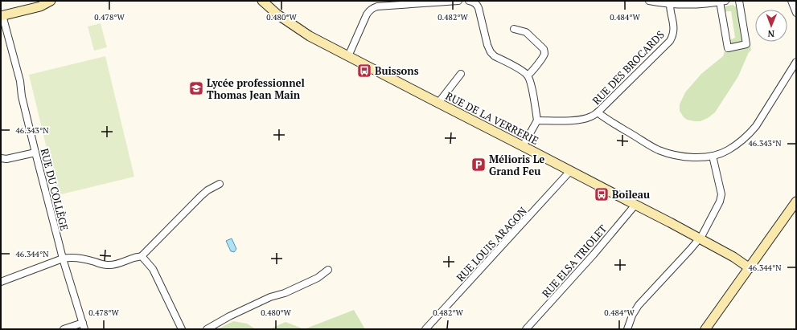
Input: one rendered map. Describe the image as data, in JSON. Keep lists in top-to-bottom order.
{
  "streets": {
    "street": [
      "RUE DES BROCARDS",
      "RUE DE LA VERRERIE",
      "RUE DU COLLÈGE",
      "RUE LOUIS ARAGON",
      "RUE ELSA TRIOLET"
    ]
  },
  "crossings": [
    ["RUE DE LA VERRERIE", "RUE LOUIS ARAGON"],
    ["RUE DE LA VERRERIE", "RUE ELSA TRIOLET"]
  ],
  "places": {
    "bus stop": ["Buissons", "Boileau"],
    "school or university": ["Lycée professionnel Thomas Jean Main"],
    "parking": ["Mélioris Le Grand Feu"]
  },
  "north": "bottom",
  "coordinates": [
    "0.478°W",
    "0.480°W",
    "0.482°W",
    "0.484°W",
    "46.343°N",
    "46.344°N"
  ]
}
